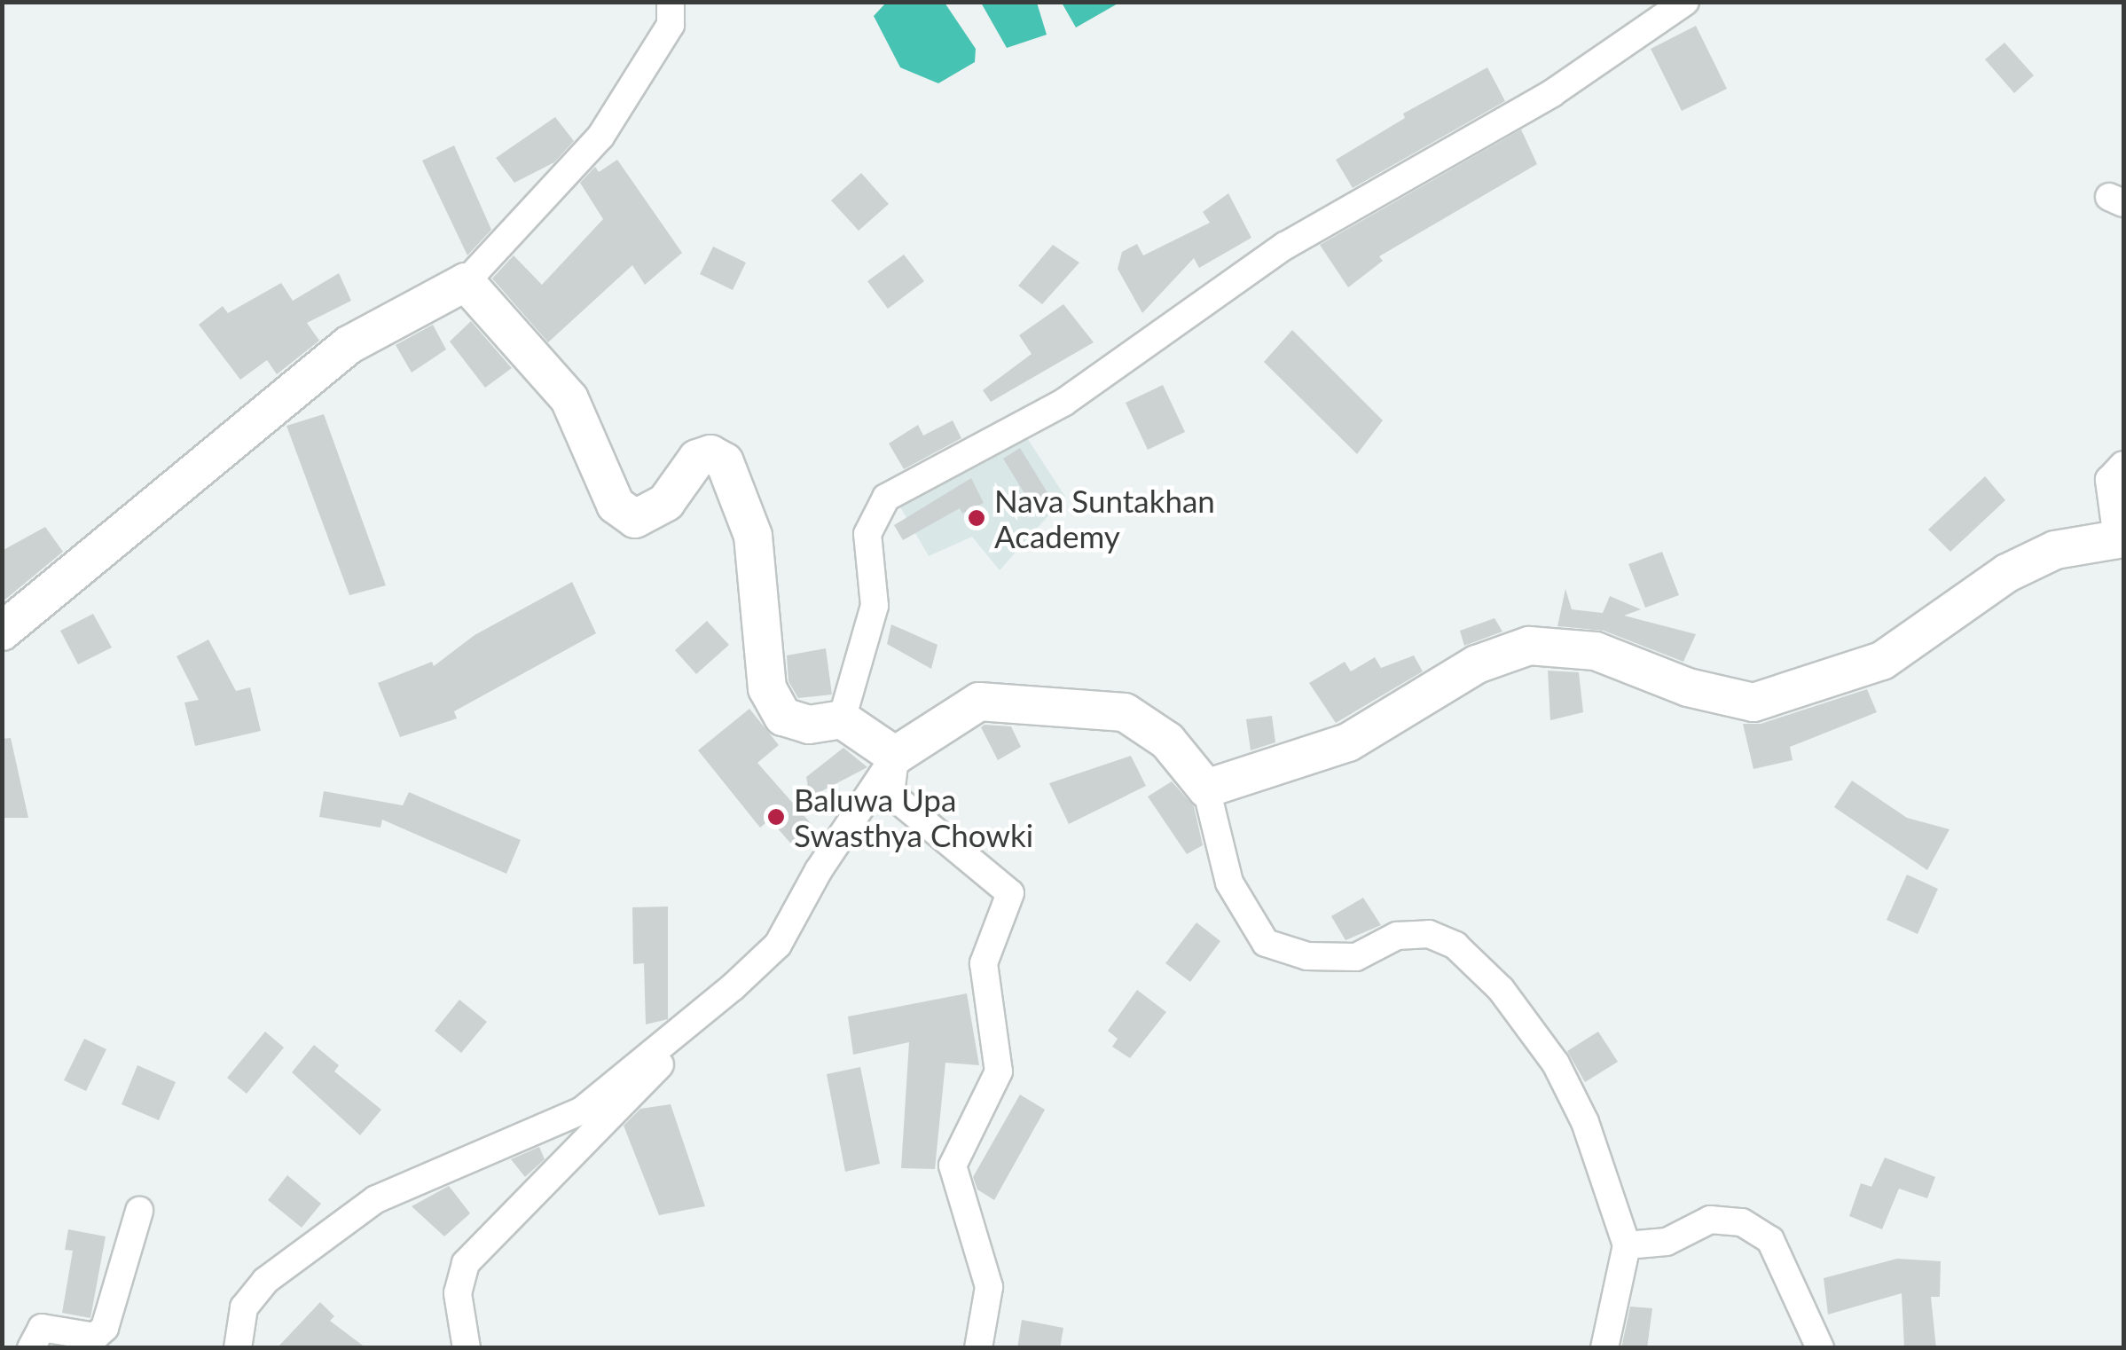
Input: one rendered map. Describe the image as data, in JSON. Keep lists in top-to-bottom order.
{
  "places": ["Nava Suntakhan Academy", "Baluwa Upa Swasthya Chowki"]
}
